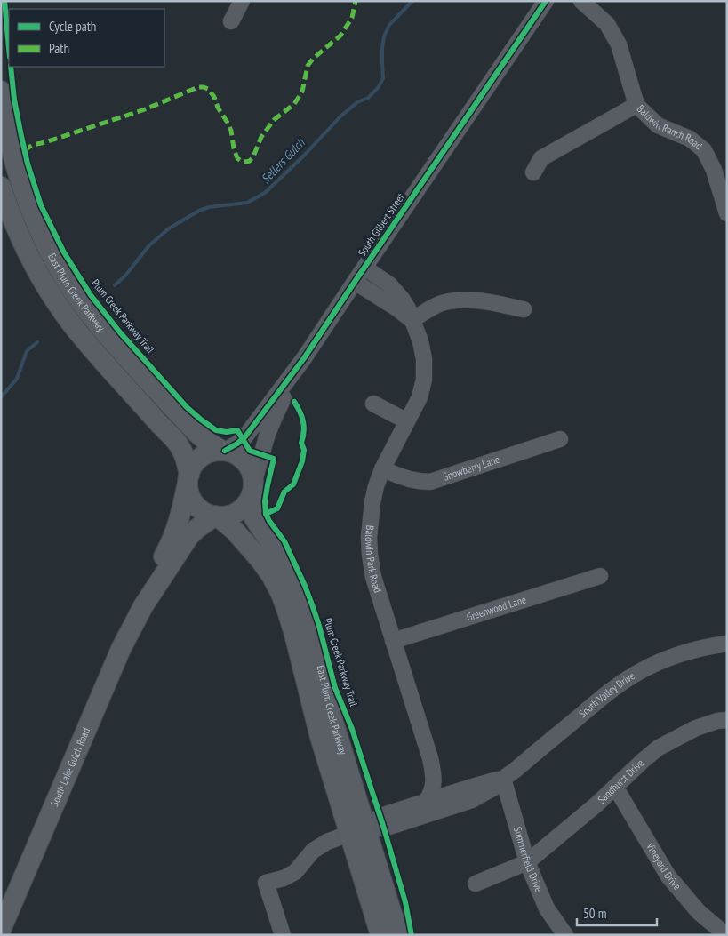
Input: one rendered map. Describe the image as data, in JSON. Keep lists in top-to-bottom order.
{
  "streets": {
    "main road": ["East Plum Creek Parkway", "South Lake Gulch Road"],
    "street": [
      "Baldwin Ranch Road",
      "South Gilbert Street",
      "Snowberry Lane",
      "Baldwin Park Road",
      "Greenwood Lane",
      "South Valley Drive",
      "Sandhurst Drive",
      "Summerfield Drive",
      "Vineyard Drive"
    ],
    "cycle path": ["Plum Creek Parkway Trail"]
  },
  "crossings": [
    ["South Gilbert Street", "East Plum Creek Parkway"],
    ["South Gilbert Street", "Baldwin Park Road"],
    ["South Gilbert Street", "South Lake Gulch Road"],
    ["East Plum Creek Parkway", "South Valley Drive"],
    ["East Plum Creek Parkway", "South Lake Gulch Road"],
    ["Snowberry Lane", "Baldwin Park Road"],
    ["Baldwin Park Road", "Greenwood Lane"],
    ["Baldwin Park Road", "South Valley Drive"],
    ["South Valley Drive", "Summerfield Drive"],
    ["Sandhurst Drive", "Summerfield Drive"],
    ["Sandhurst Drive", "Vineyard Drive"]
  ],
  "water": ["Sellers Gulch"],
  "legend": ["Cycle path", "Path"],
  "scale_bar": "50 m"
}
